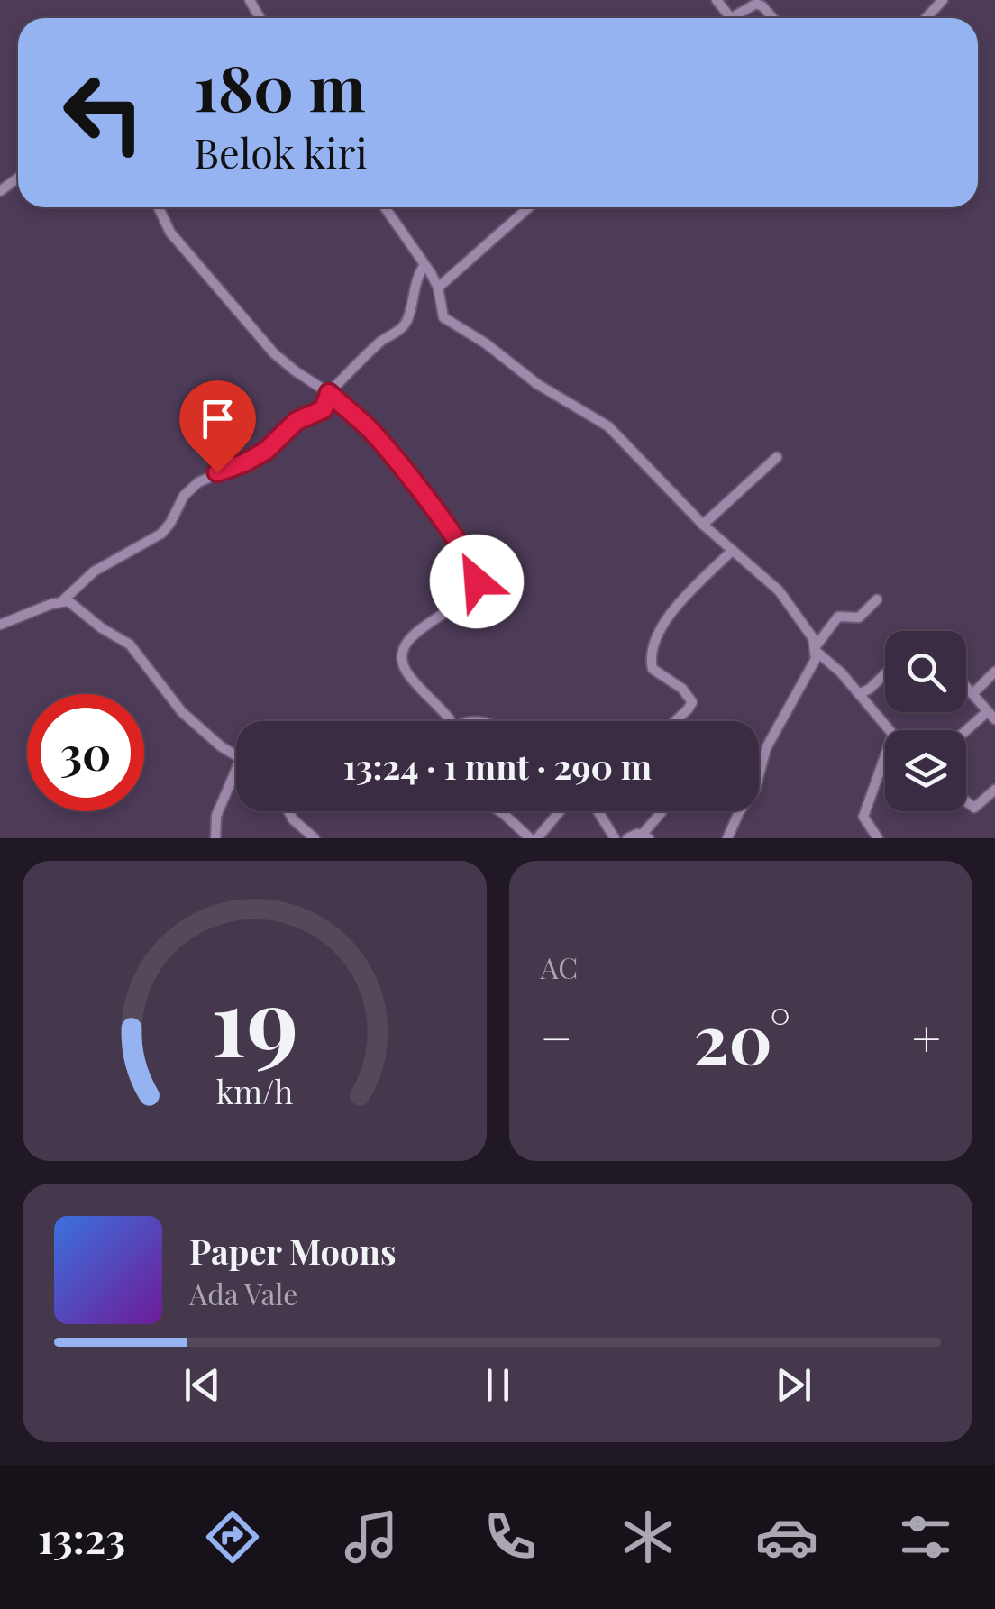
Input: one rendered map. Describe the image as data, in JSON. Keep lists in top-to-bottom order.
{
  "page": {
    "turn": ["180 m", "Belok kiri"],
    "limit": "30",
    "trip": "13:24 · 1 mnt · 290 m",
    "tile": "AC",
    "heat": ["−", "20°", "+"],
    "song": ["Paper Moons", "Ada Vale"],
    "tabs": "13:23",
    "gauge": ["19", "km/h"]
  }
}
